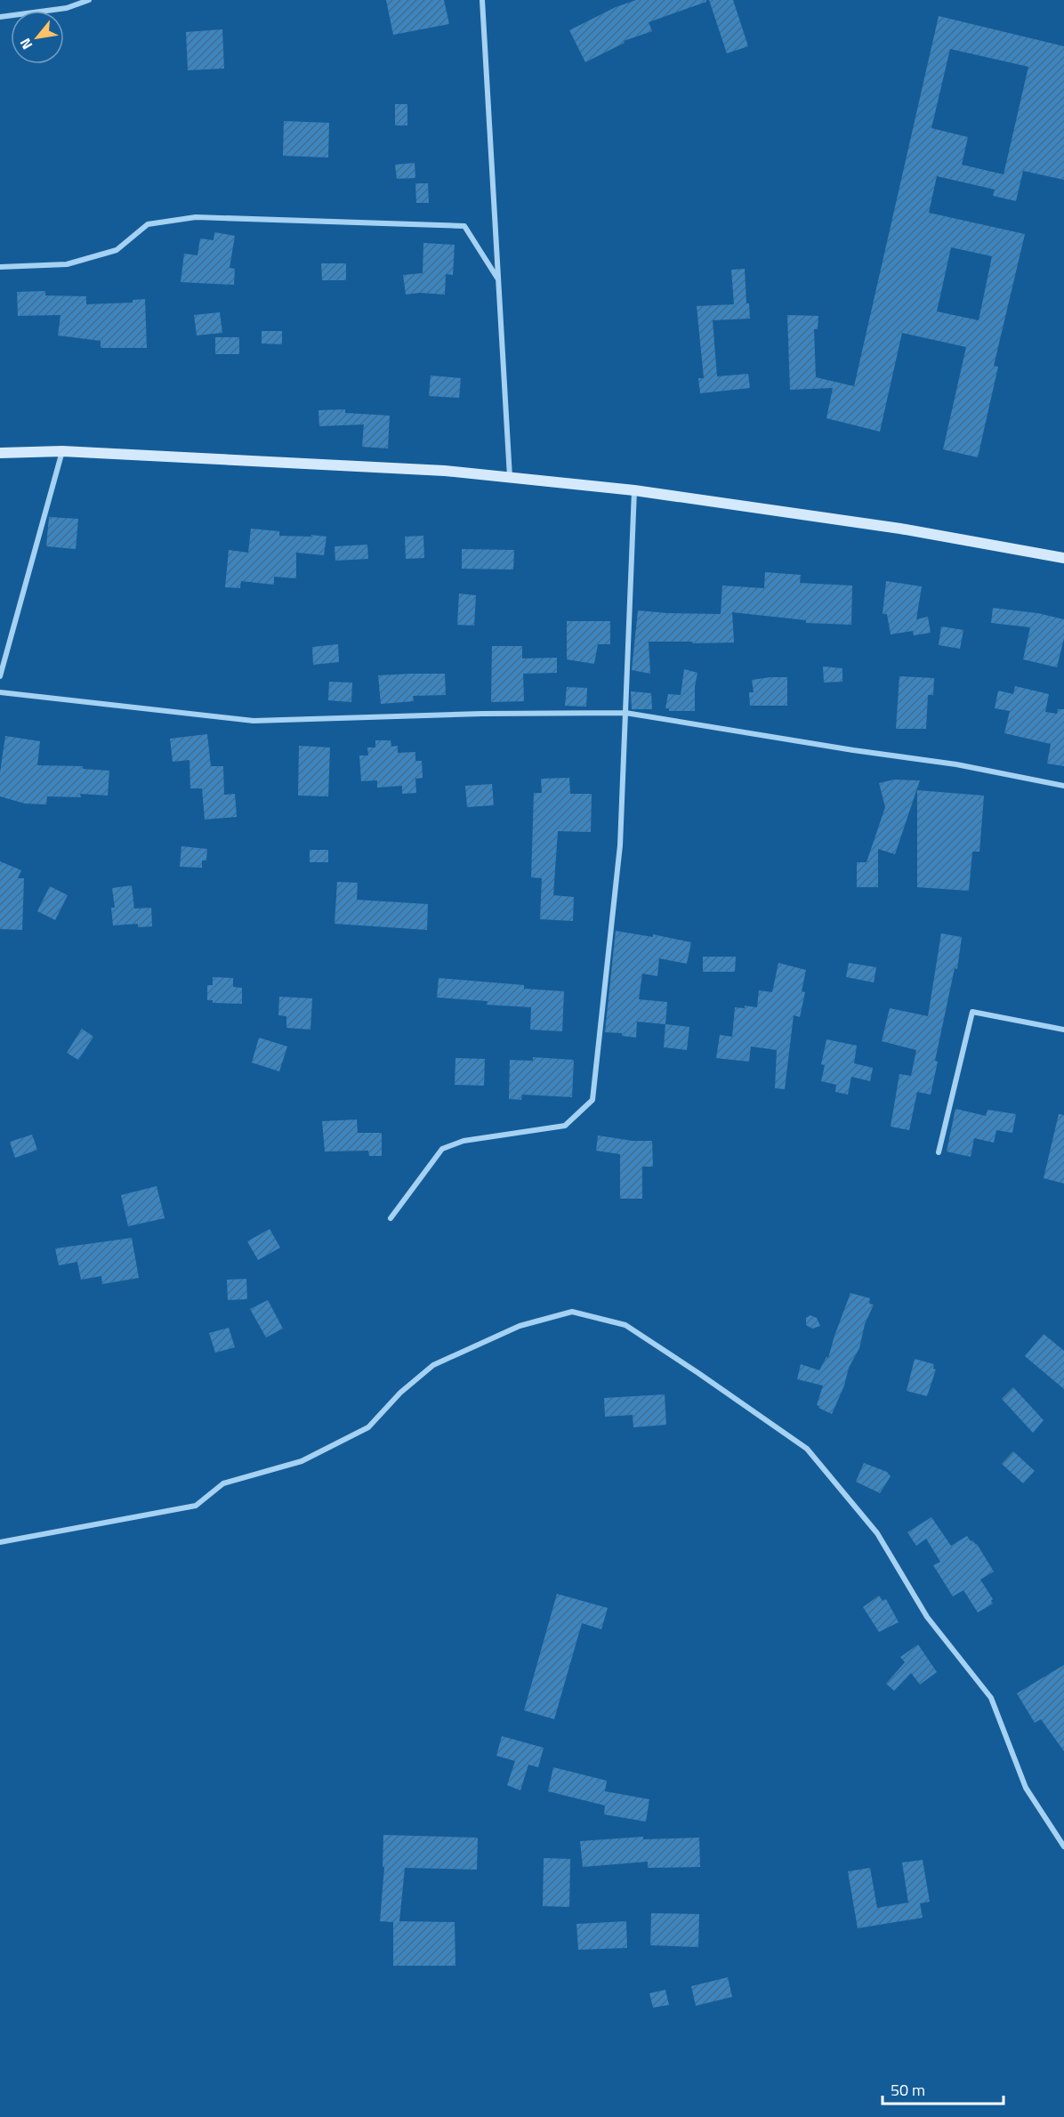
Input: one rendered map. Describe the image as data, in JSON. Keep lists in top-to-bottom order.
{
  "scale_bar": "50 m",
  "north": "bottom left"
}
